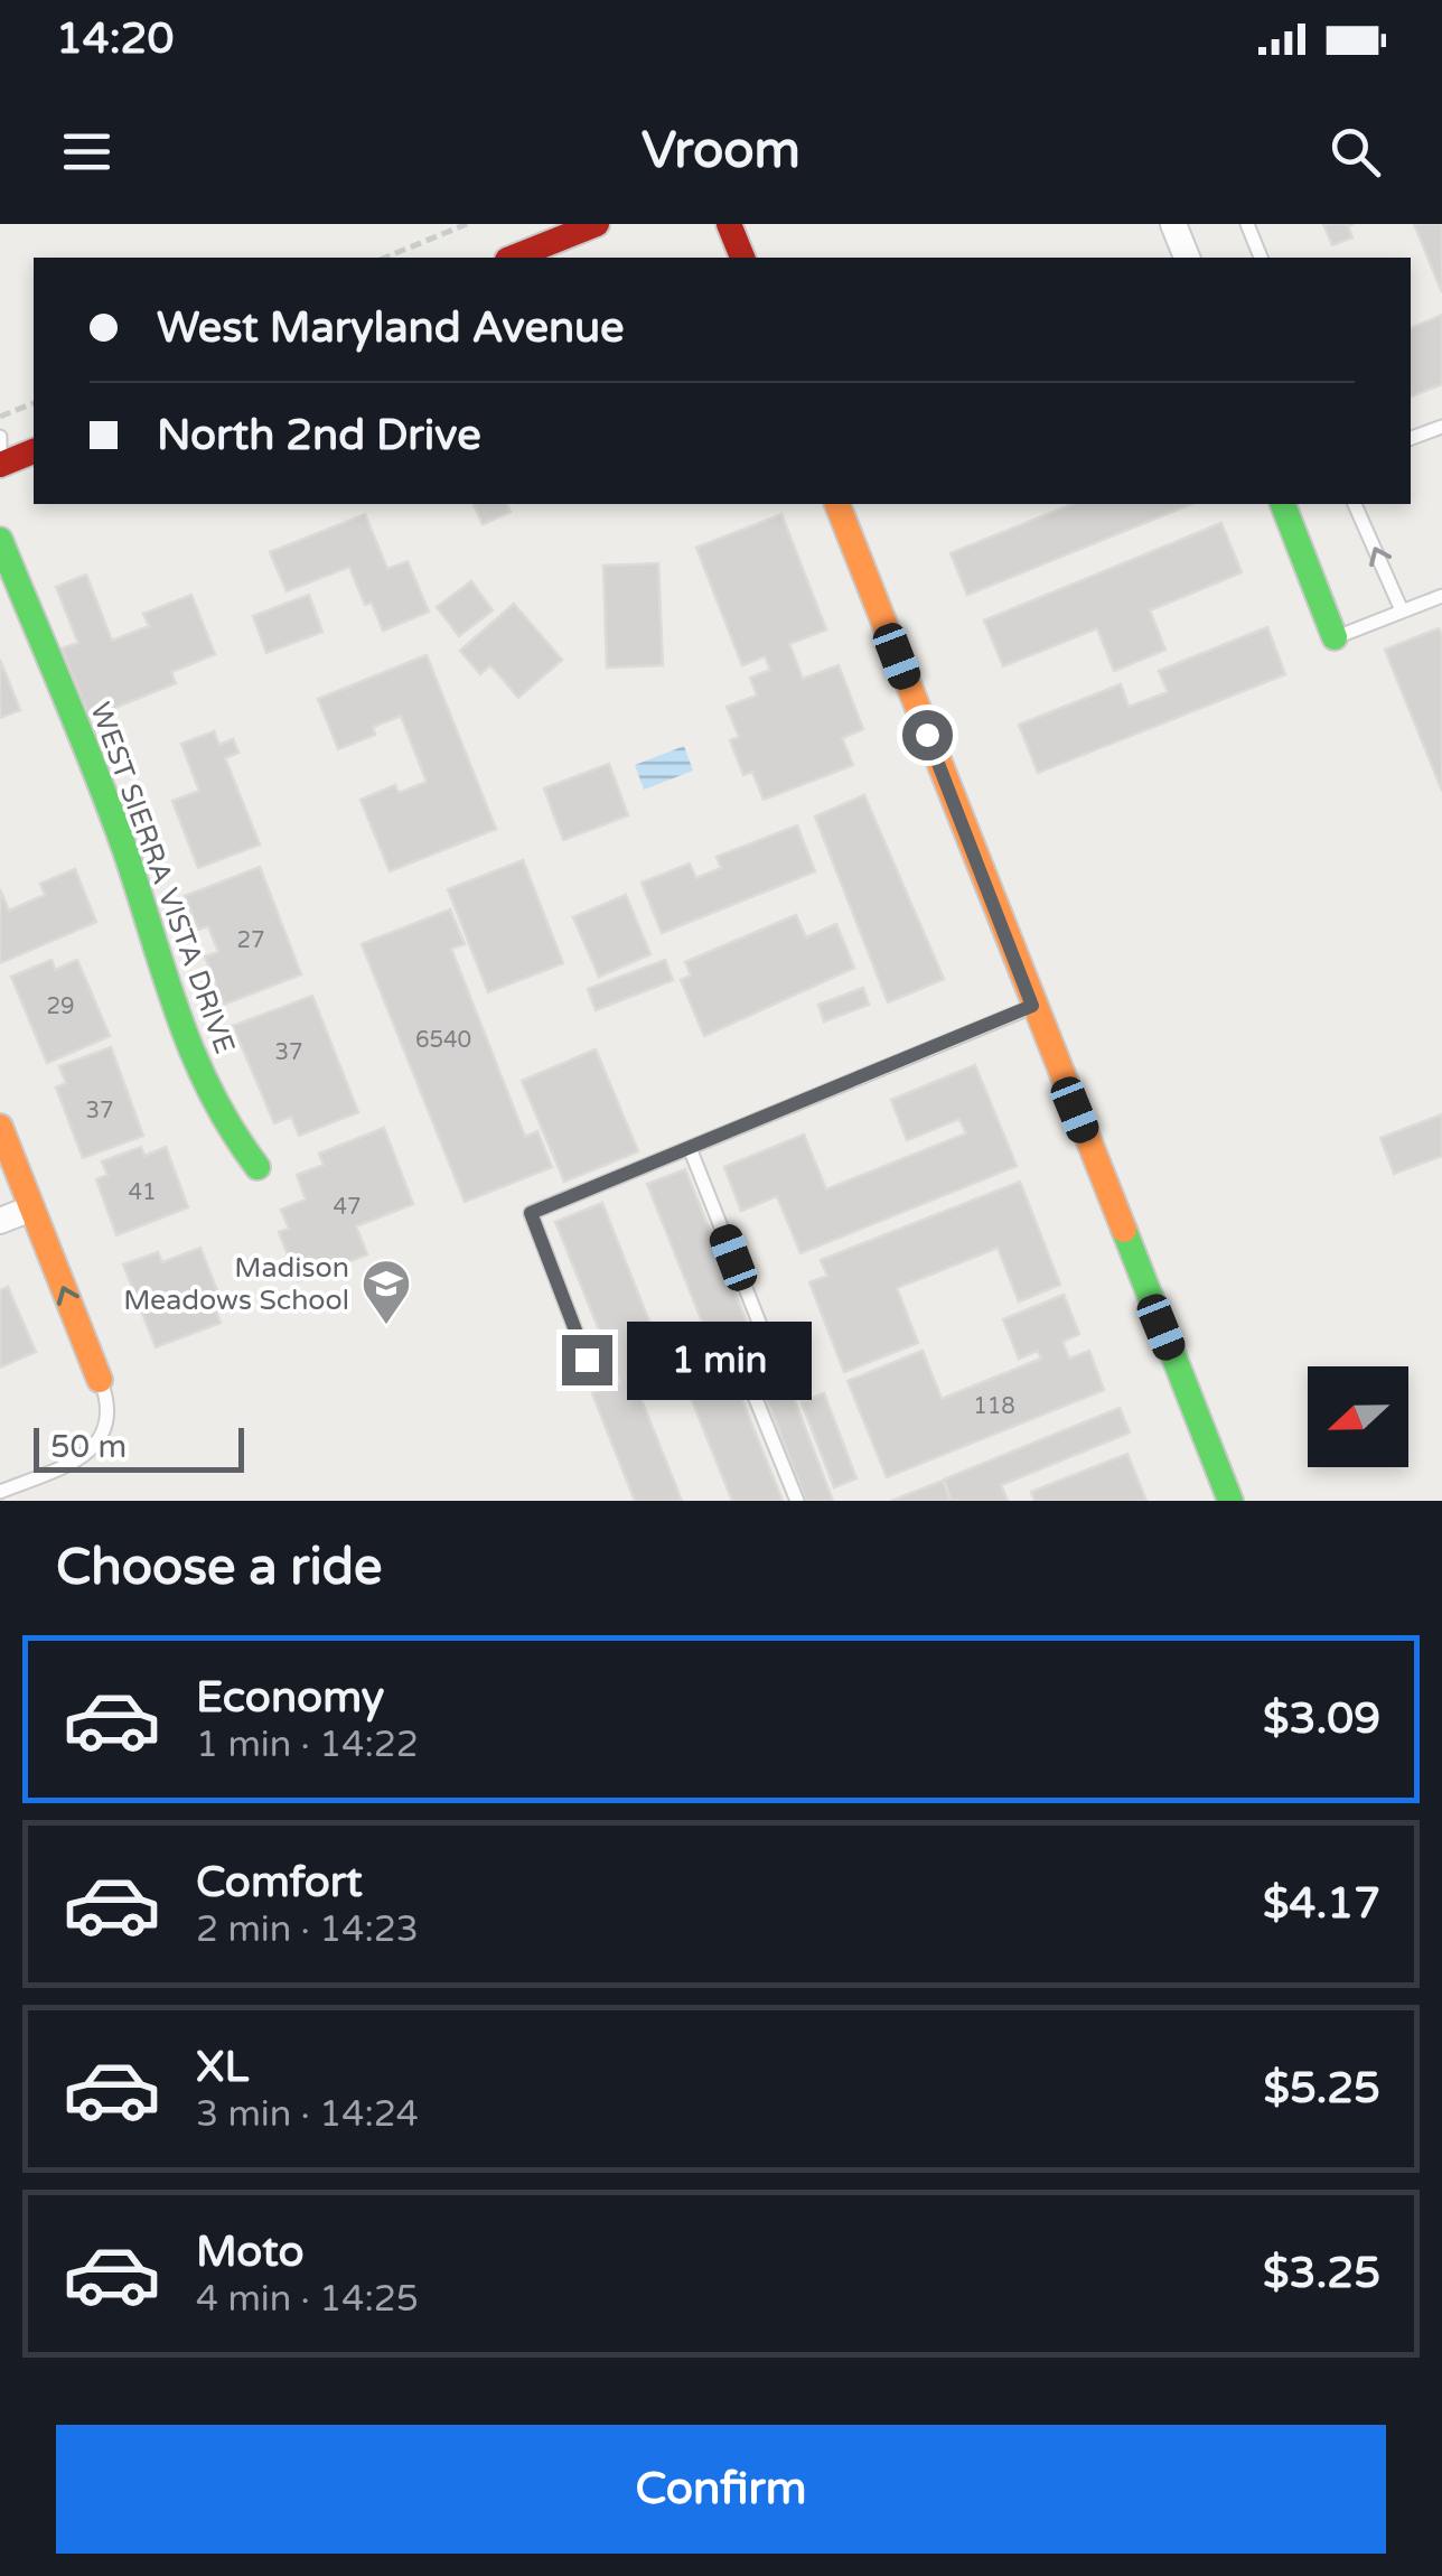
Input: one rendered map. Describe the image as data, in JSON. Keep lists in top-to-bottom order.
{
  "streets": {
    "street": ["WEST SIERRA VISTA DRIVE"]
  },
  "places": {
    "school or university": ["Madison Meadows School"]
  },
  "house_numbers": [
    "27",
    "29",
    "6540",
    "37",
    "37",
    "41",
    "47",
    "118"
  ],
  "scale_bar": "50 m",
  "north": "left",
  "page": {
    "status": "14:20",
    "header": "Vroom",
    "banner": ["West Maryland Avenue", "North 2nd Drive"],
    "bubble": "1 min",
    "scale": "50 m",
    "heading": "Choose a ride",
    "list": [
      {
        "name": "Economy",
        "note": "1 min · 14:22",
        "value": "$3.09"
      },
      {
        "name": "Comfort",
        "note": "2 min · 14:23",
        "value": "$4.17"
      },
      {
        "name": "XL",
        "note": "3 min · 14:24",
        "value": "$5.25"
      },
      {
        "name": "Moto",
        "note": "4 min · 14:25",
        "value": "$3.25"
      }
    ],
    "buttons": "Confirm"
  }
}
